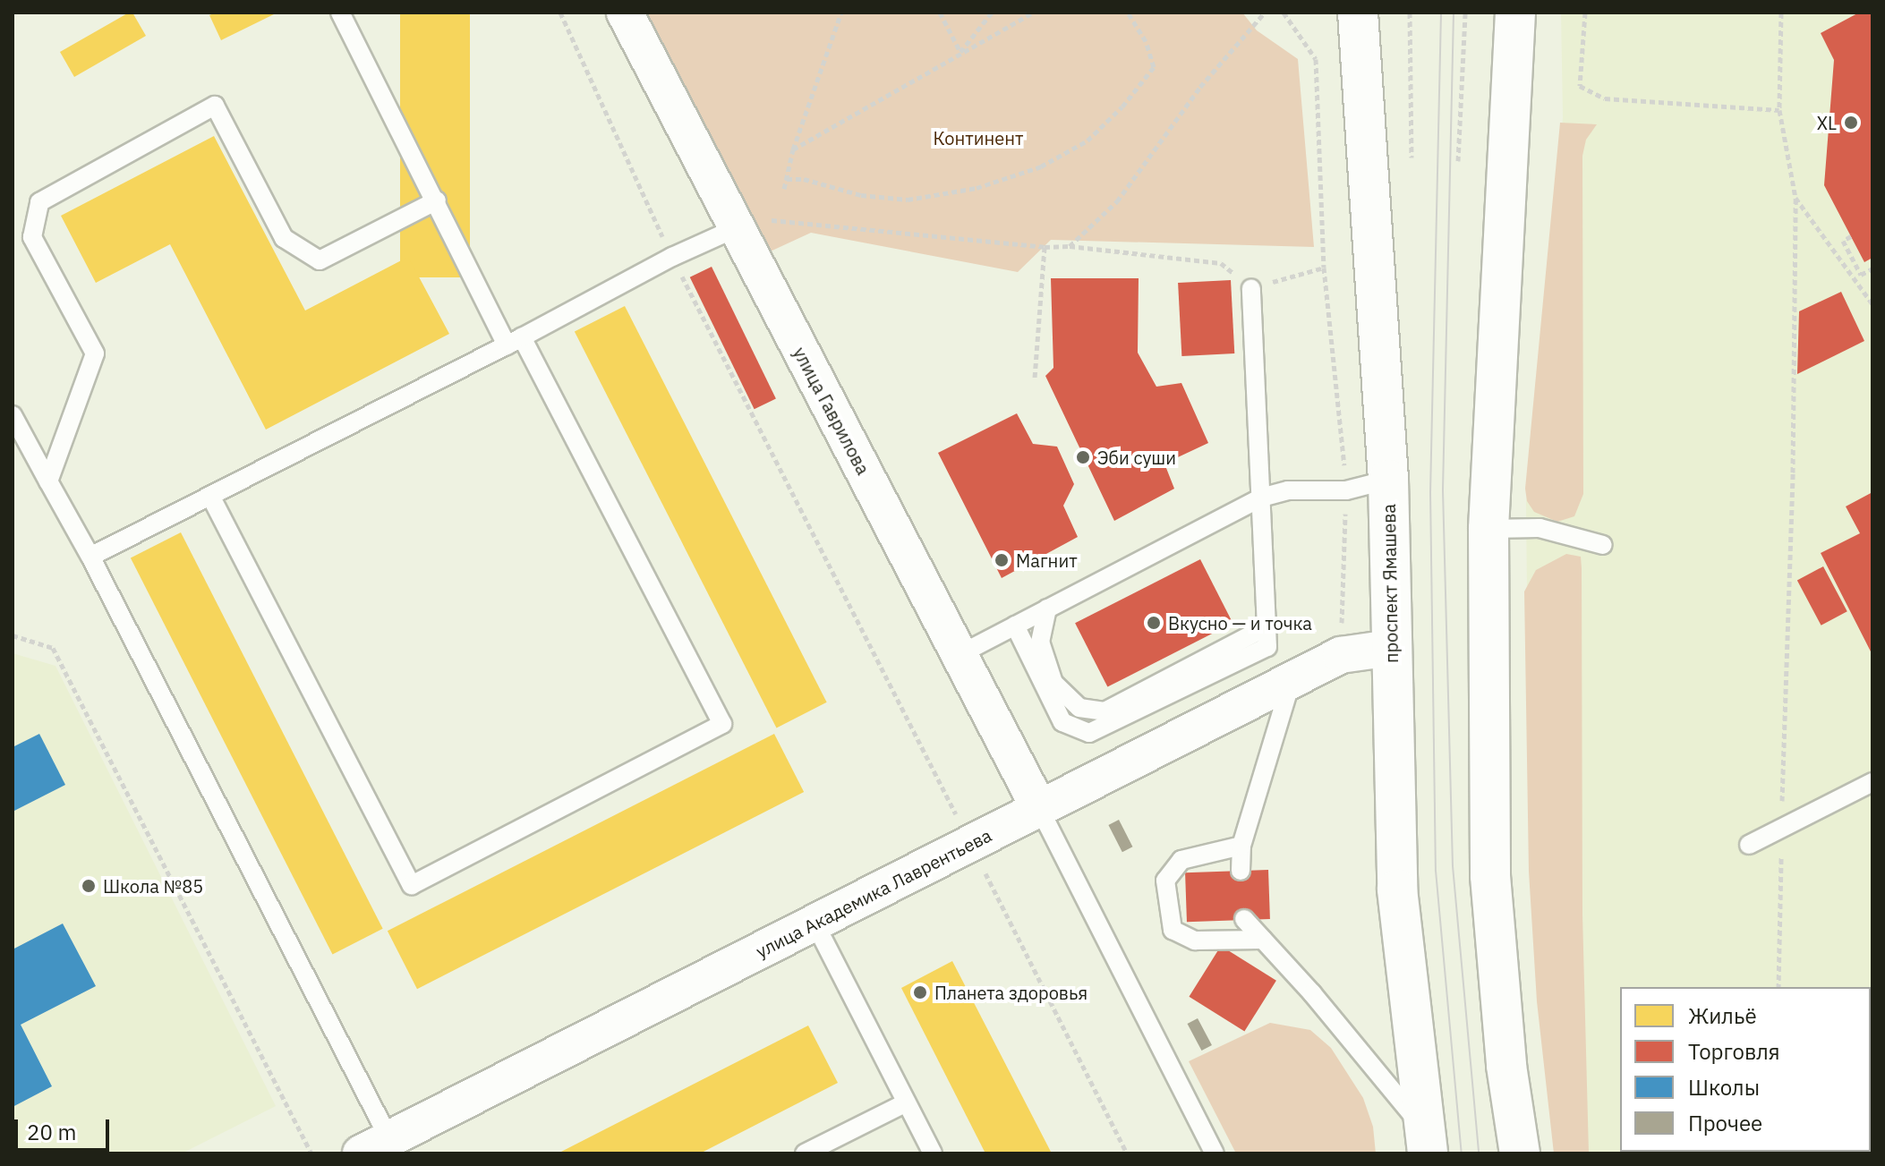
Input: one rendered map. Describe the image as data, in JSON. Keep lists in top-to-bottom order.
{
  "streets": {
    "main road": ["проспект Ямашева"],
    "street": ["улица Гаврилова", "улица Академика Лаврентьева"]
  },
  "crossings": [
    ["улица Гаврилова", "улица Академика Лаврентьева"],
    ["проспект Ямашева", "улица Академика Лаврентьева"]
  ],
  "parks": ["Континент"],
  "places": [
    "XL",
    "Эби суши",
    "Магнит",
    "Вкусно — и точка",
    "Школа №85",
    "Планета здоровья"
  ],
  "legend": [
    "Жильё",
    "Торговля",
    "Школы",
    "Прочее"
  ],
  "scale_bar": "20 m"
}
